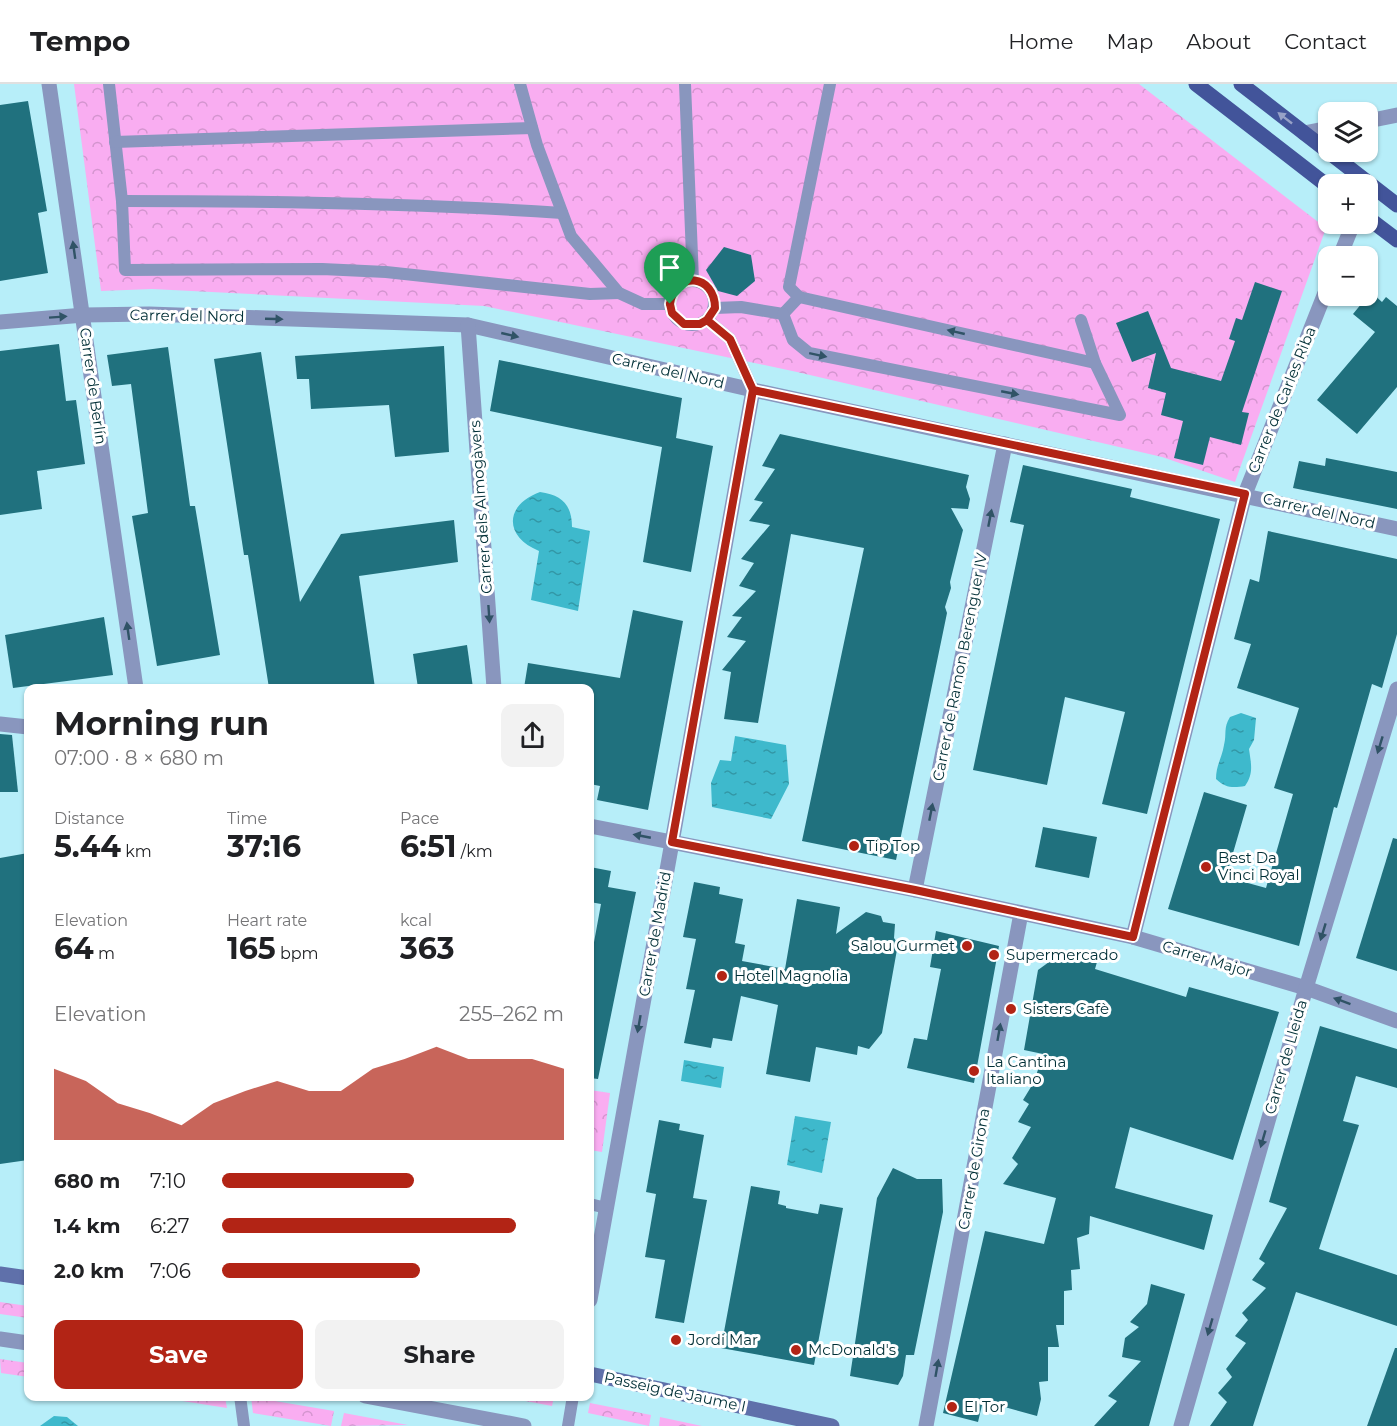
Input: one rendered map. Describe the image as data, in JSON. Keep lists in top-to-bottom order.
{
  "streets": {
    "street": [
      "Carrer del Nord",
      "Carrer de Berlín",
      "Carrer de Carles Riba",
      "Carrer dels Almogàvers",
      "Carrer de Ramon Berenguer IV",
      "Carrer de Madrid",
      "Carrer Major",
      "Carrer de Lleida",
      "Carrer de Girona",
      "Passeig de Jaume I"
    ]
  },
  "crossings": [
    ["Carrer del Nord", "Carrer de Berlín"],
    ["Carrer del Nord", "Carrer de Carles Riba"],
    ["Carrer del Nord", "Carrer dels Almogàvers"],
    ["Carrer del Nord", "Carrer de Ramon Berenguer IV"],
    ["Carrer del Nord", "Carrer de Madrid"],
    ["Carrer de Carles Riba", "Carrer Major"],
    ["Carrer de Ramon Berenguer IV", "Carrer Major"],
    ["Carrer de Madrid", "Carrer Major"],
    ["Carrer Major", "Carrer de Lleida"],
    ["Carrer Major", "Carrer de Girona"]
  ],
  "one_way": [
    "Carrer del Nord",
    "Carrer de Berlín",
    "Carrer dels Almogàvers",
    "Carrer de Ramon Berenguer IV",
    "Carrer de Madrid",
    "Carrer de Lleida",
    "Carrer de Girona"
  ],
  "places": [
    "Tip Top",
    "Best Da Vinci Royal",
    "Salou Gurmet",
    "Supermercado",
    "Hotel Magnolia",
    "Sisters Cafè",
    "La Cantina Italiano",
    "Jordi Mar",
    "McDonald's",
    "El Tor"
  ],
  "page": {
    "header": "Tempo",
    "nav": [
      "Home",
      "Map",
      "About",
      "Contact"
    ],
    "map_buttons": ["+", "−"],
    "heading": ["Morning run", "07:00 · 8 × 680 m"],
    "stats": [
      ["Distance", "5.44 km"],
      ["Time", "37:16"],
      ["Pace", "6:51 /km"],
      ["Elevation", "64 m"],
      ["Heart rate", "165 bpm"],
      ["kcal", "363"]
    ],
    "chart": ["Elevation", "255–262 m"],
    "list": [
      {
        "name": "680 m",
        "note": "7:10"
      },
      {
        "name": "1.4 km",
        "note": "6:27"
      },
      {
        "name": "2.0 km",
        "note": "7:06"
      }
    ],
    "buttons": ["Save", "Share"]
  }
}
